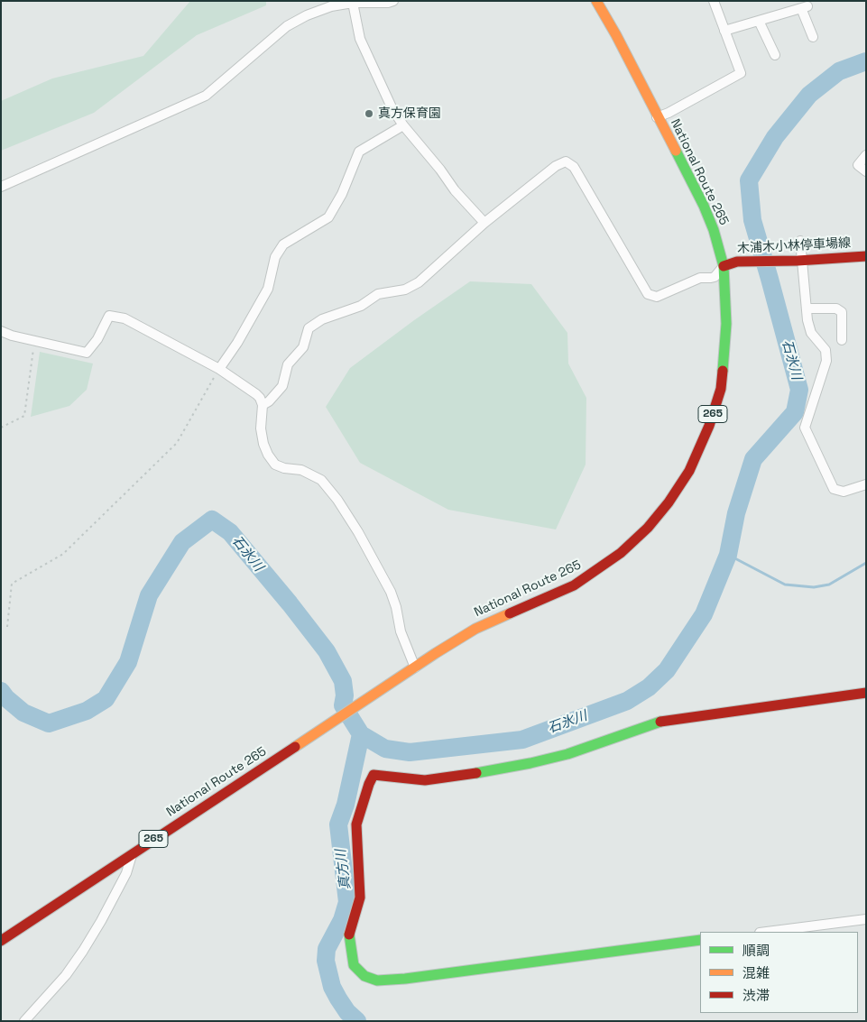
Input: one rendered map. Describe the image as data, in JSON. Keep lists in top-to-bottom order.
{
  "streets": {
    "main road": ["National Route 265", "木浦木小林停車場線", "265"]
  },
  "crossings": [
    ["National Route 265", "木浦木小林停車場線"]
  ],
  "water": ["石氷川", "真方川"],
  "places": ["真方保育園"],
  "legend": ["順調", "混雑", "渋滞"]
}
